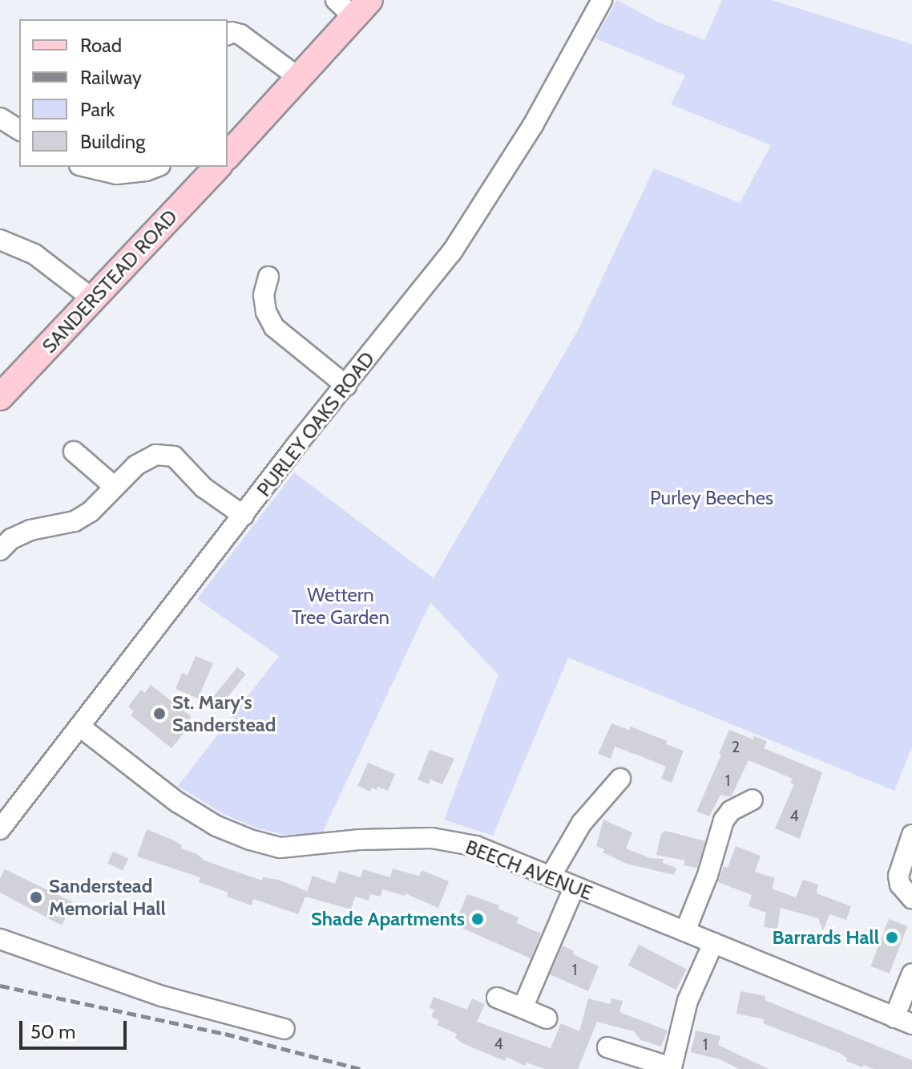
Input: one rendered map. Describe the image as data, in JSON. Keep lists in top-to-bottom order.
{
  "streets": {
    "main road": ["SANDERSTEAD ROAD"],
    "street": ["PURLEY OAKS ROAD", "BEECH AVENUE"]
  },
  "crossings": [
    ["PURLEY OAKS ROAD", "BEECH AVENUE"]
  ],
  "parks": ["Purley Beeches", "Wettern Tree Garden"],
  "places": [
    "St. Mary's Sanderstead",
    "Sanderstead Memorial Hall",
    "Shade Apartments",
    "Barrards Hall"
  ],
  "house_numbers": [
    "2",
    "1",
    "4",
    "1",
    "4",
    "1"
  ],
  "legend": [
    "Road",
    "Railway",
    "Park",
    "Building"
  ],
  "scale_bar": "50 m"
}
